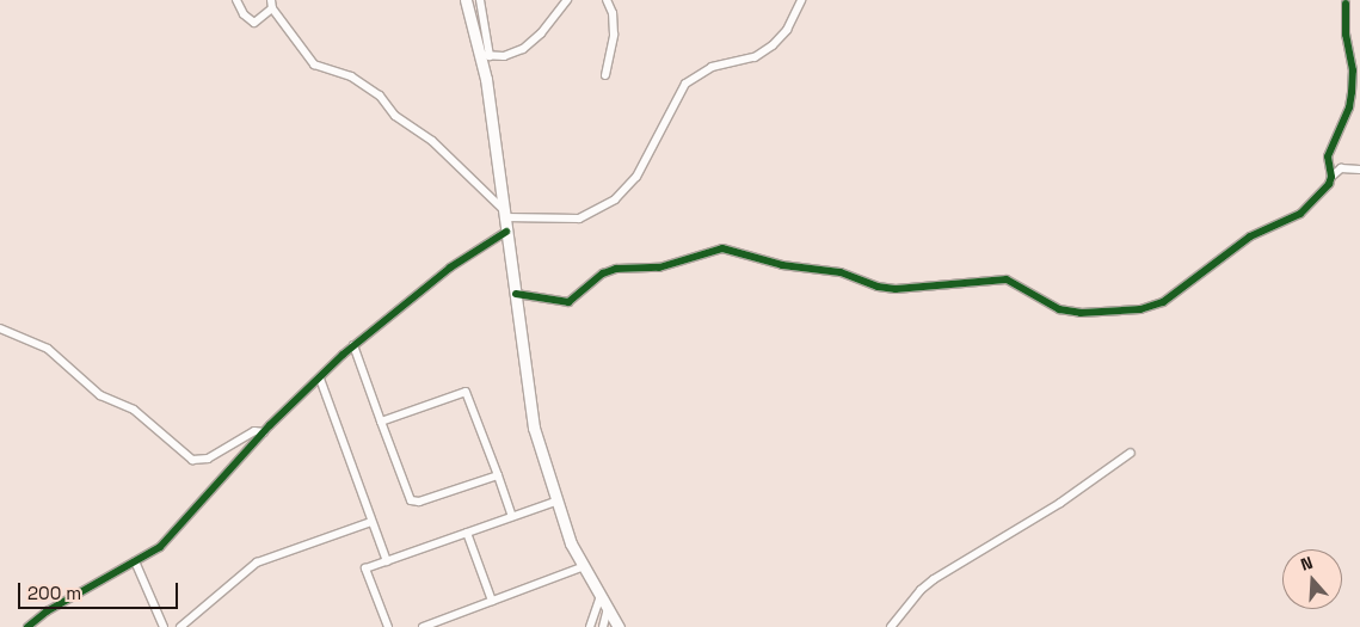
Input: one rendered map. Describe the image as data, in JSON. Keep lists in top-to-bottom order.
{
  "scale_bar": "200 m",
  "north": "top"
}
